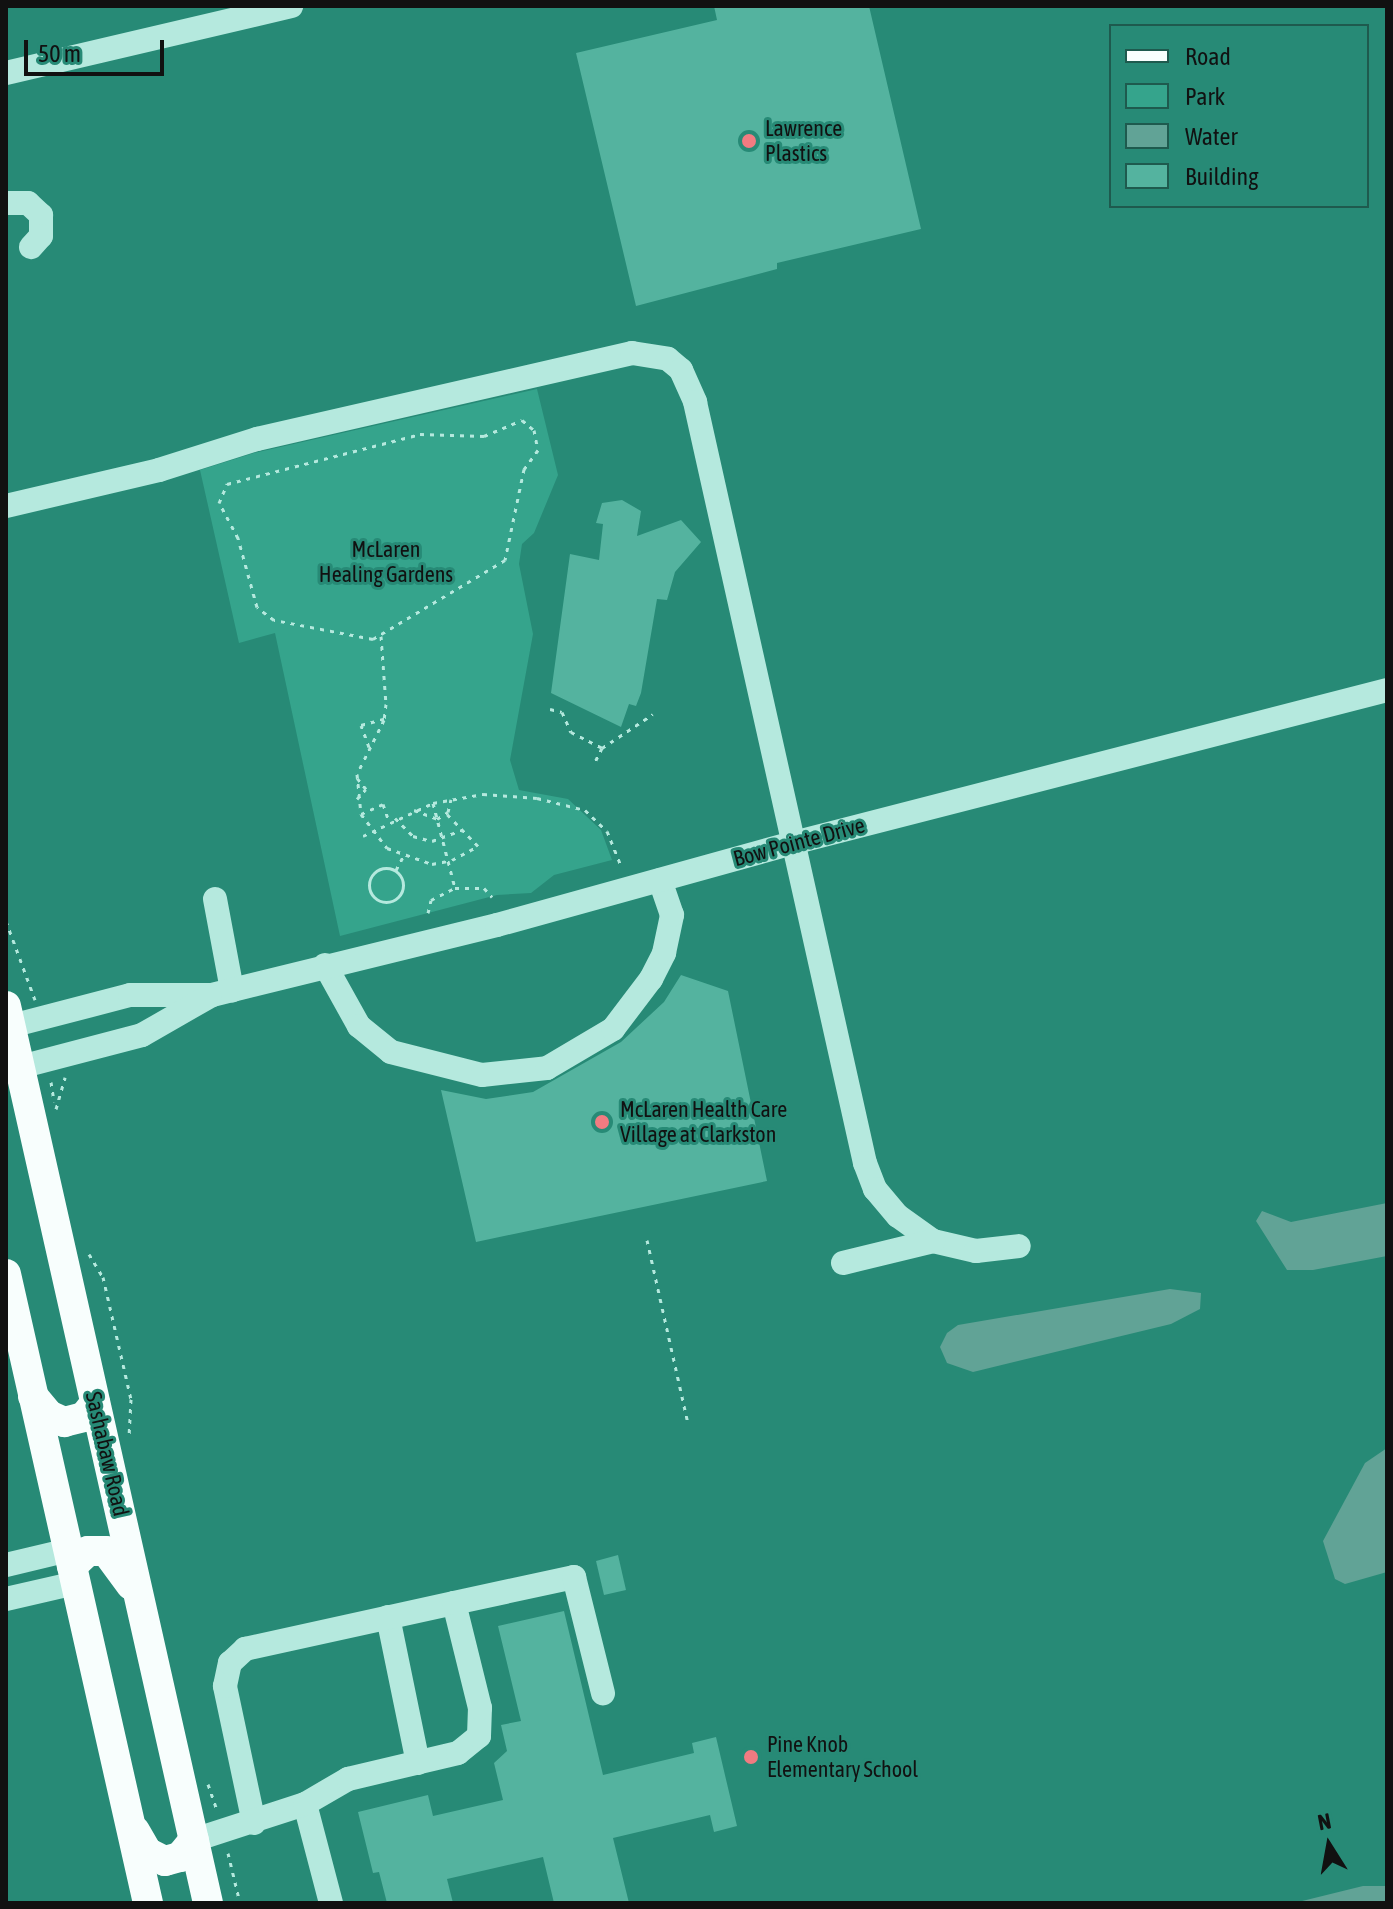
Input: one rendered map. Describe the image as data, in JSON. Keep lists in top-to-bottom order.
{
  "streets": {
    "main road": ["Sashabaw Road"],
    "street": ["Bow Pointe Drive"]
  },
  "crossings": [
    ["Bow Pointe Drive", "Sashabaw Road"]
  ],
  "parks": ["McLaren Healing Gardens"],
  "places": ["Lawrence Plastics", "McLaren Health Care Village at Clarkston", "Pine Knob Elementary School"],
  "legend": [
    "Road",
    "Park",
    "Water",
    "Building"
  ],
  "scale_bar": "50 m",
  "north": "top"
}
